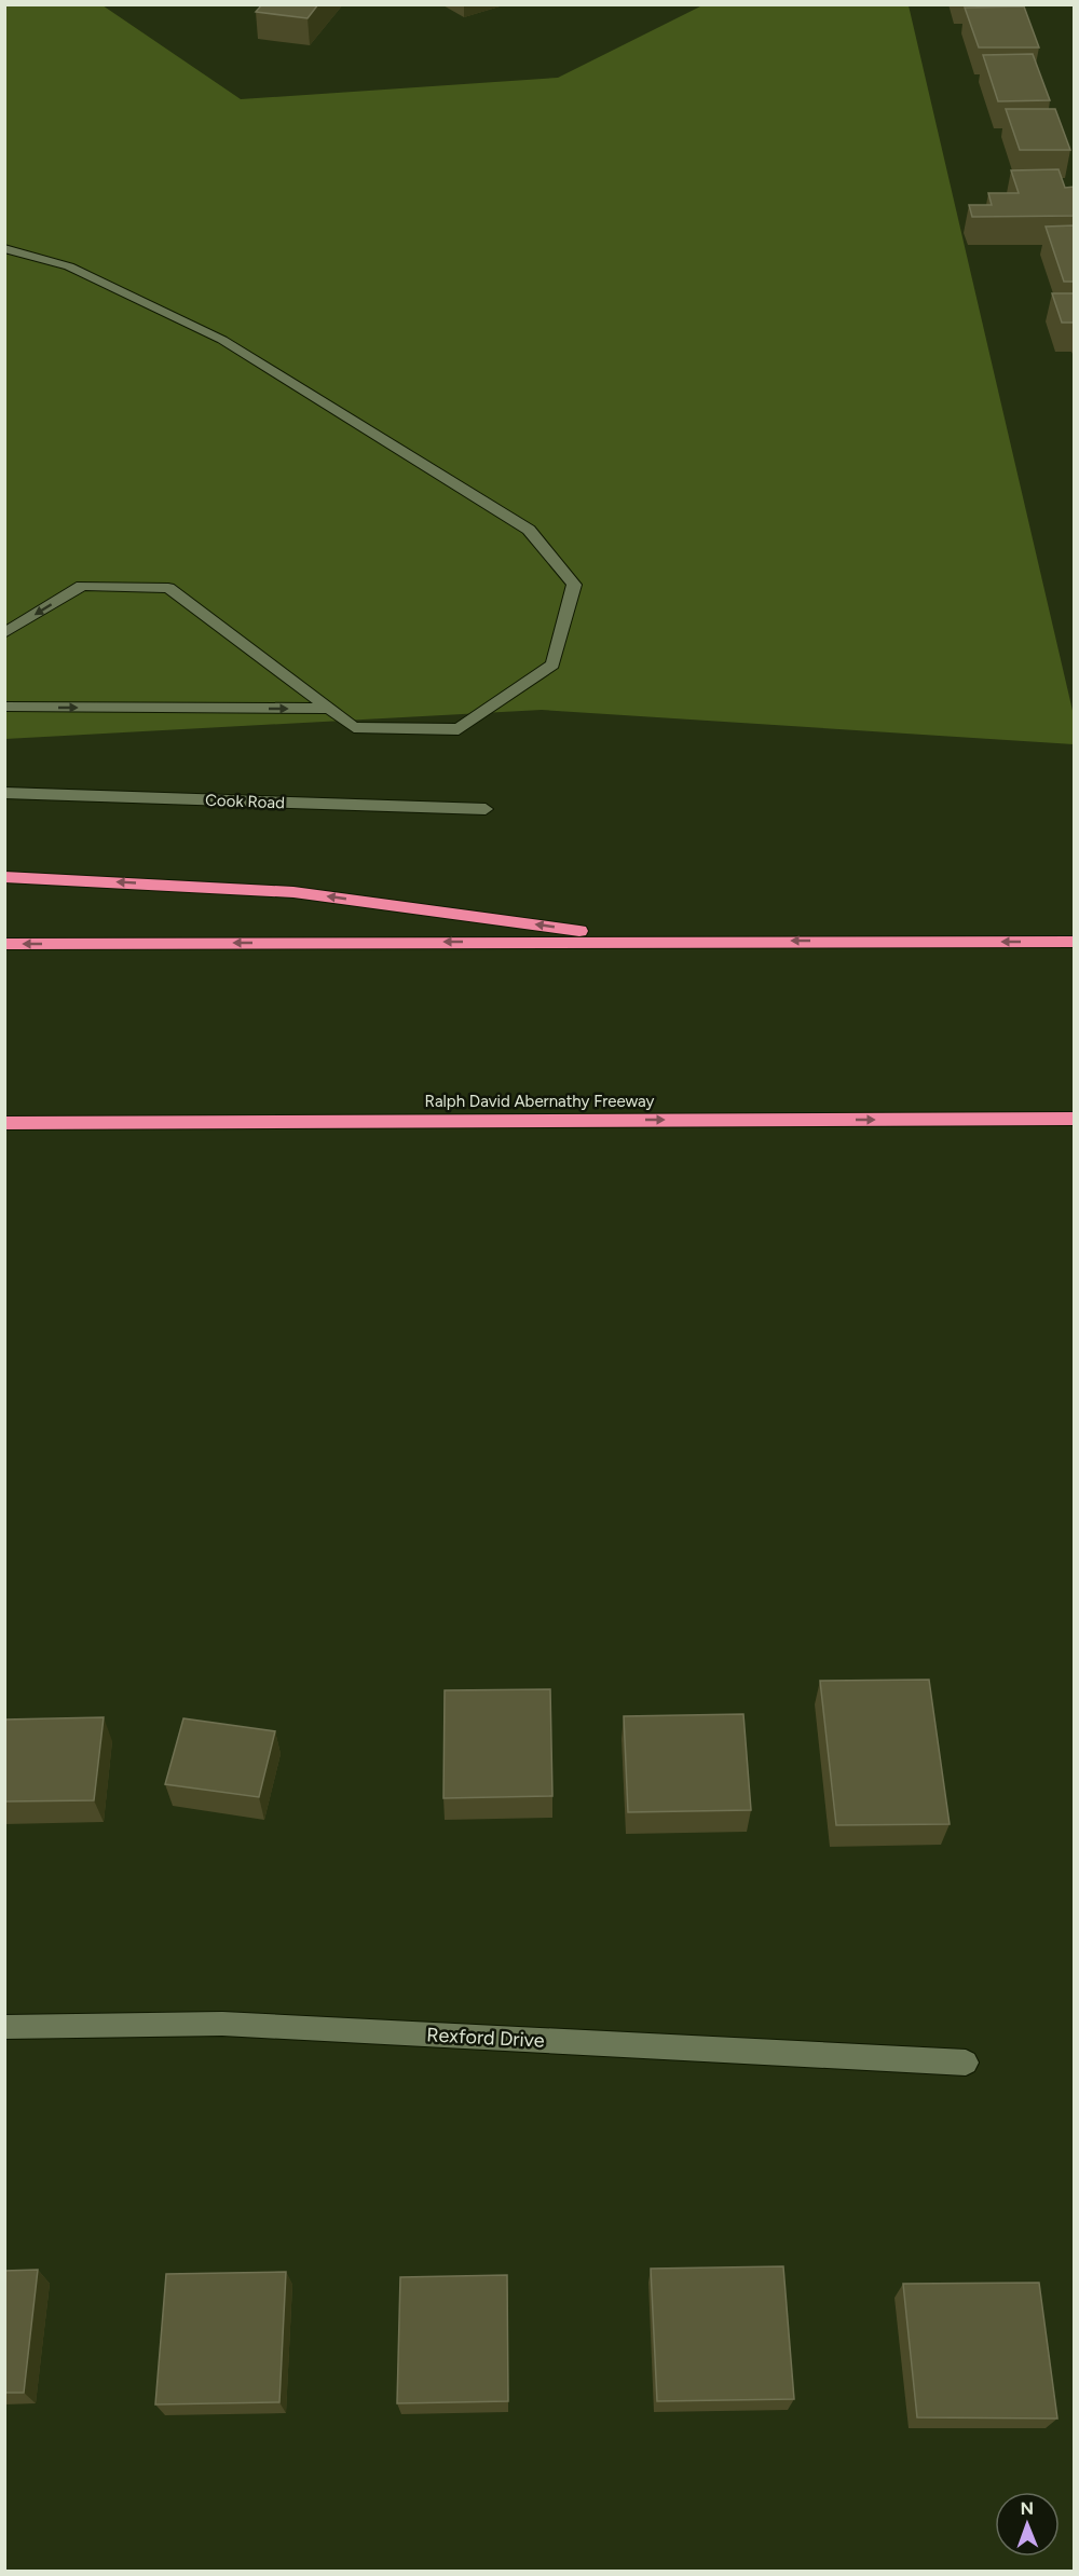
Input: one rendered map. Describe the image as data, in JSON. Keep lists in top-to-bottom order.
{
  "streets": {
    "highway": ["Ralph David Abernathy Freeway"],
    "street": ["Cook Road", "Rexford Drive"]
  },
  "one_way": ["Ralph David Abernathy Freeway"],
  "north": "top"
}
